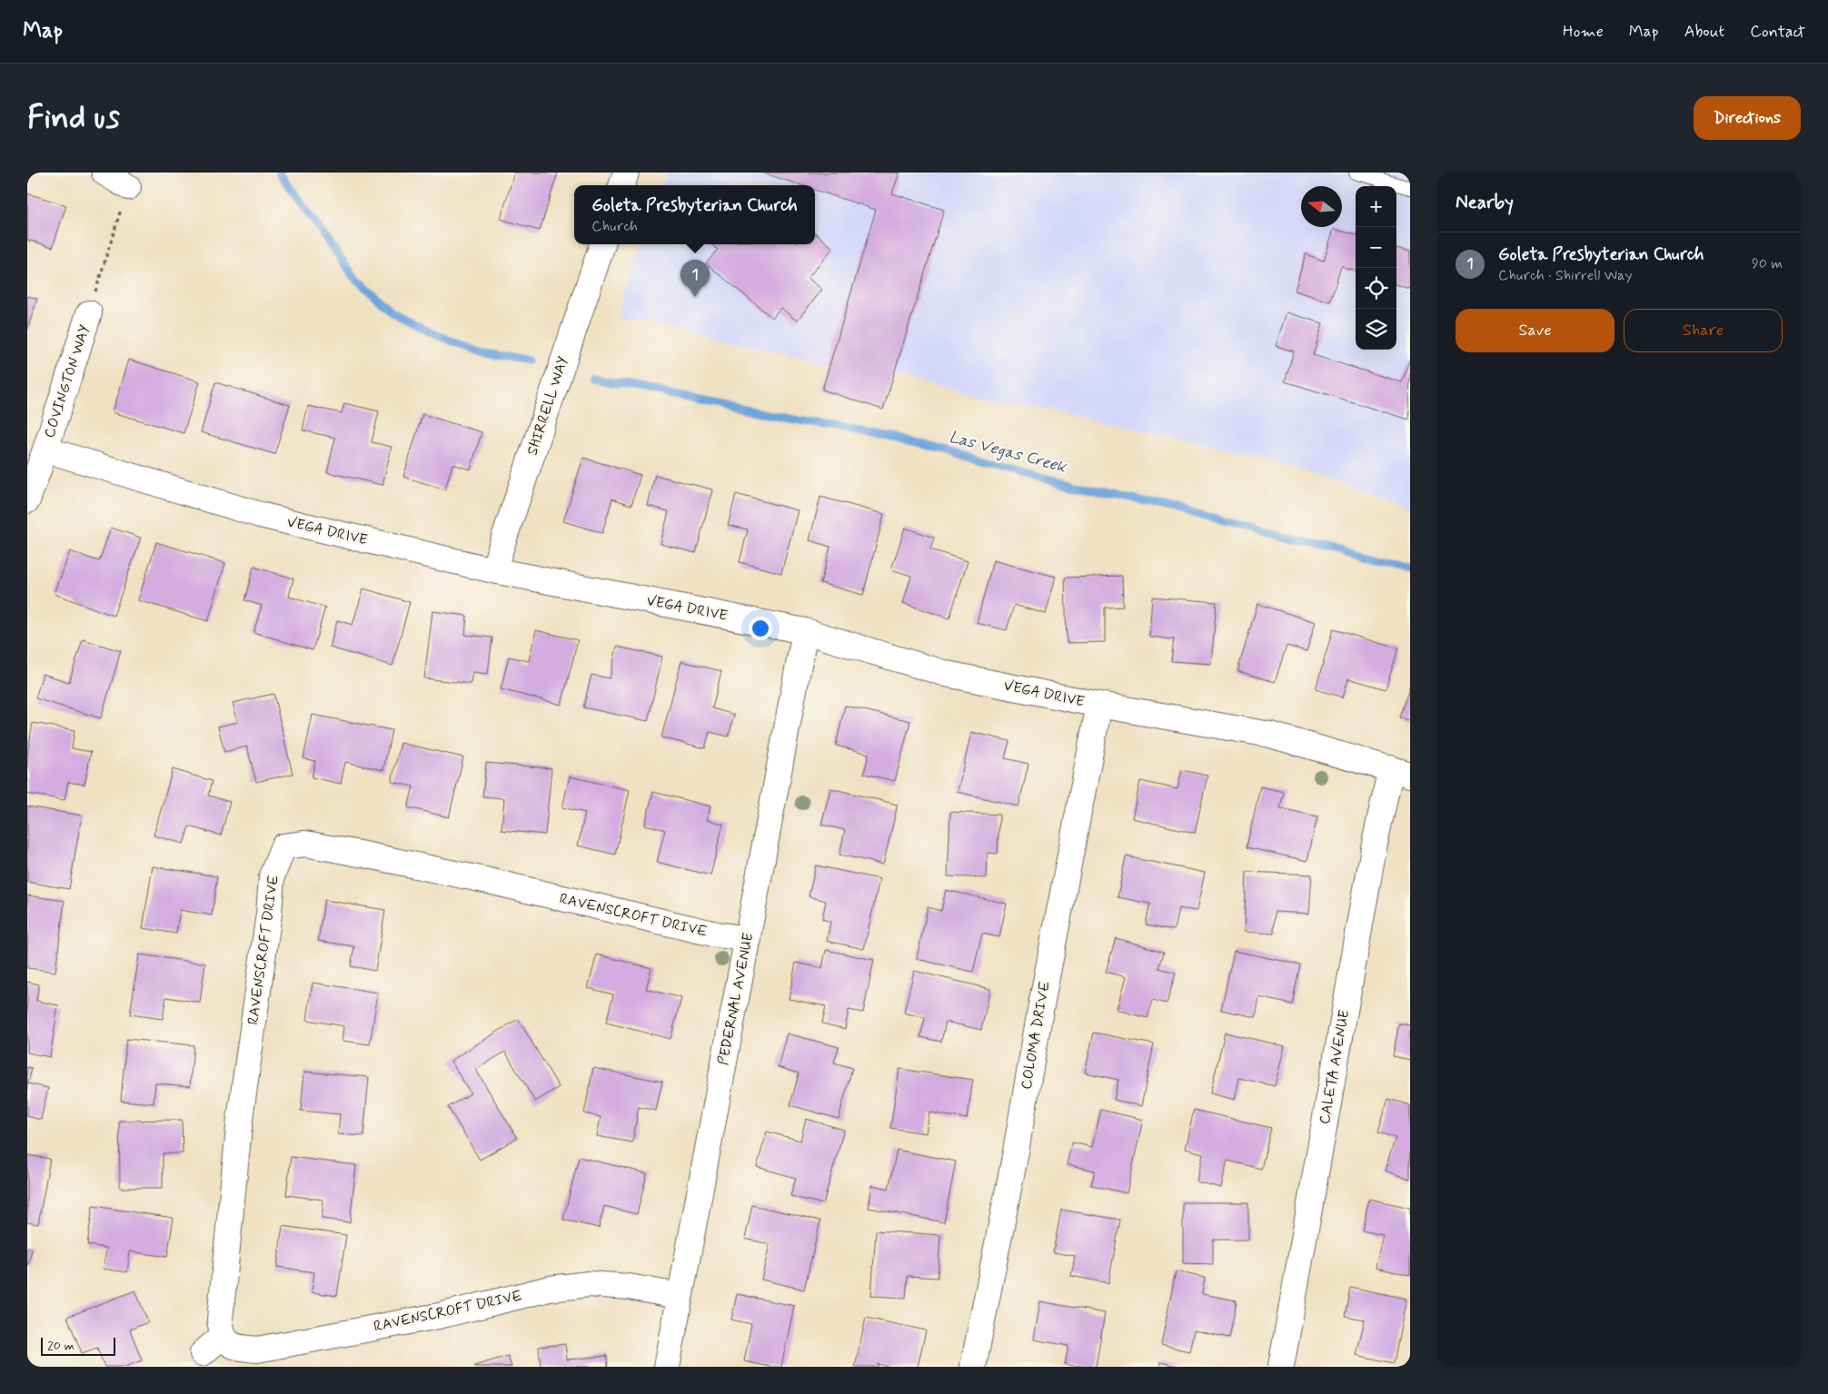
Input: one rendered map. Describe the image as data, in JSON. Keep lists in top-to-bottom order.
{
  "streets": {
    "street": [
      "COVINGTON WAY",
      "SHIRRELL WAY",
      "VEGA DRIVE",
      "RAVENSCROFT DRIVE",
      "PEDERNAL AVENUE",
      "COLOMA DRIVE",
      "CALETA AVENUE"
    ]
  },
  "crossings": [
    ["COVINGTON WAY", "VEGA DRIVE"],
    ["SHIRRELL WAY", "VEGA DRIVE"],
    ["VEGA DRIVE", "PEDERNAL AVENUE"],
    ["VEGA DRIVE", "COLOMA DRIVE"],
    ["VEGA DRIVE", "CALETA AVENUE"],
    ["RAVENSCROFT DRIVE", "PEDERNAL AVENUE"]
  ],
  "water": ["Las Vegas Creek"],
  "scale_bar": "20 m",
  "north": "left",
  "page": {
    "header": "Map",
    "nav": [
      "Home",
      "Map",
      "About",
      "Contact"
    ],
    "buttons": [
      "Directions",
      ["Save", "Share"]
    ],
    "title": "Find us",
    "heading": "Nearby",
    "popup": ["Goleta Presbyterian Church", "Church"],
    "map_buttons": ["+", "−"],
    "list": [
      {
        "mark": "1",
        "name": "Goleta Presbyterian Church",
        "note": "Church · Shirrell Way",
        "value": "90 m"
      }
    ],
    "pins": "1",
    "scale": "20 m"
  }
}
